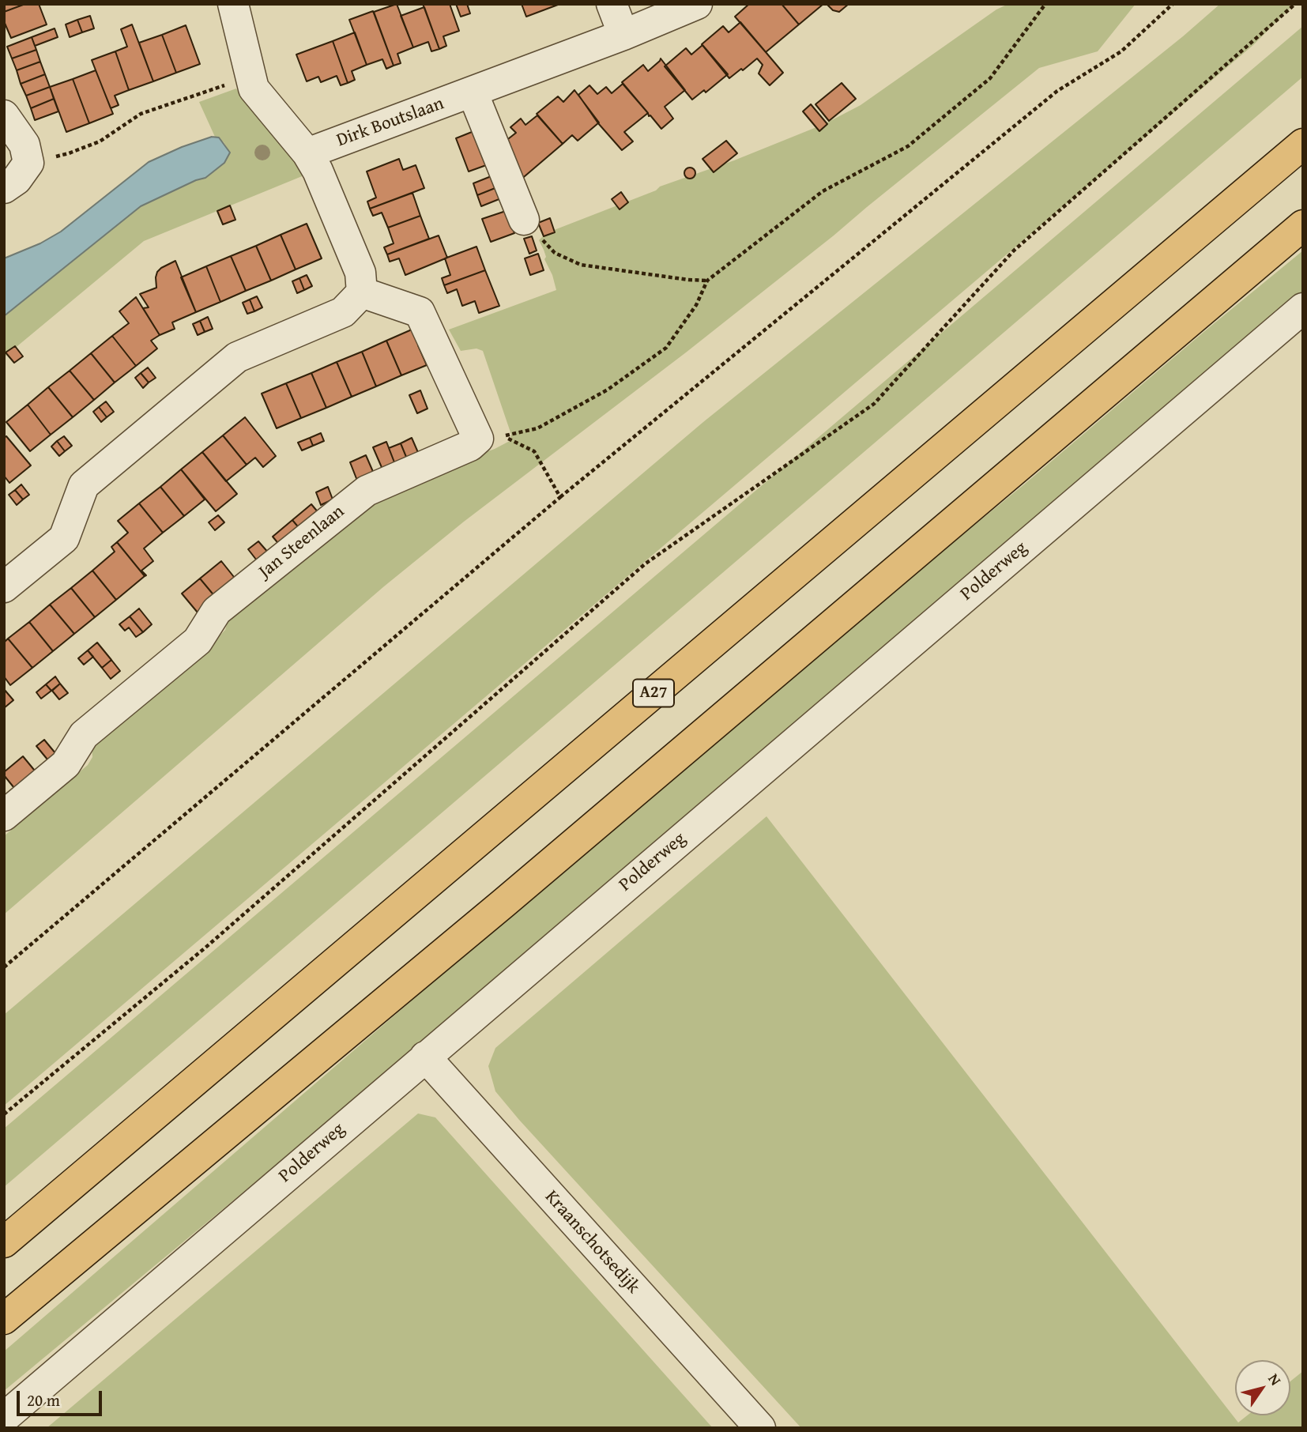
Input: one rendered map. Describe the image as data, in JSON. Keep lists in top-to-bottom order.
{
  "streets": {
    "highway": ["A27"],
    "street": [
      "Dirk Boutslaan",
      "Jan Steenlaan",
      "Polderweg",
      "Kraanschotsedijk"
    ]
  },
  "crossings": [
    ["Polderweg", "Kraanschotsedijk"]
  ],
  "scale_bar": "20 m",
  "north": "top right"
}
